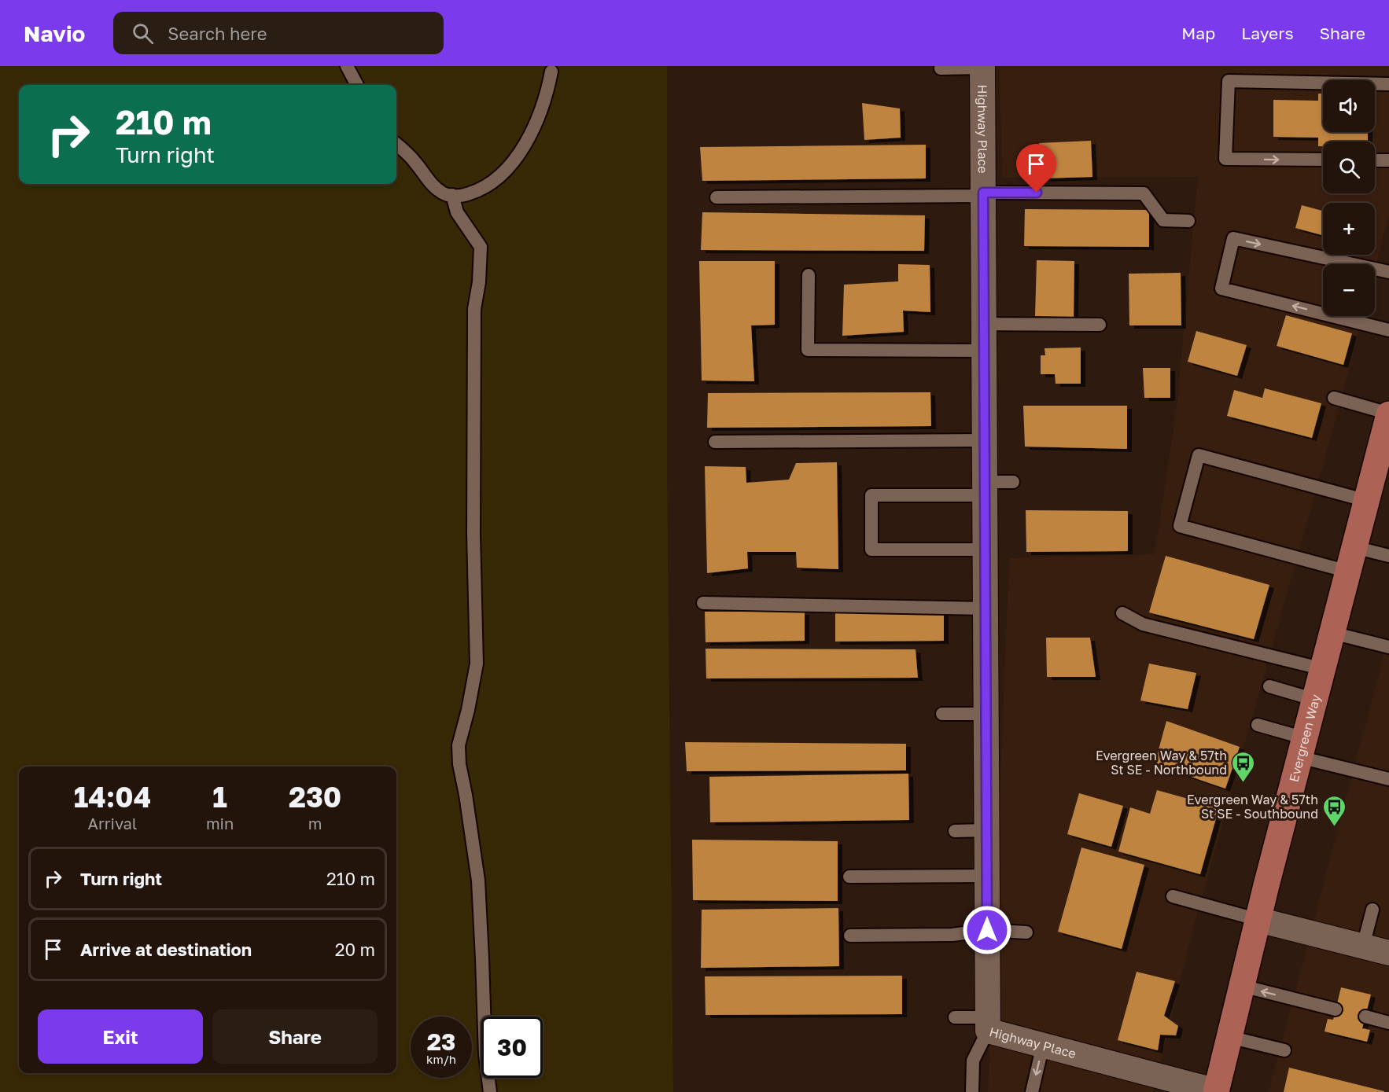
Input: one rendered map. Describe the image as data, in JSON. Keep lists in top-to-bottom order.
{
  "streets": {
    "main road": ["Evergreen Way"],
    "street": ["Highway Place"]
  },
  "crossings": [
    ["Highway Place", "Evergreen Way"]
  ],
  "places": {
    "bus stop": ["Evergreen Way & 57th St SE - Northbound", "Evergreen Way & 57th St SE - Southbound"]
  },
  "page": {
    "header": "Navio",
    "search": "Search here",
    "nav": ["Map", "Layers", "Share"],
    "map_buttons": ["+", "−"],
    "turn": ["210 m", "Turn right"],
    "eta": [
      "14:04",
      "Arrival",
      "1",
      "min",
      "230",
      "m"
    ],
    "list": [
      {
        "name": "Turn right",
        "value": "210 m"
      },
      {
        "name": "Arrive at destination",
        "value": "20 m"
      }
    ],
    "buttons": ["Exit", "Share"],
    "speed": "23 km/h",
    "limit": "30"
  }
}
